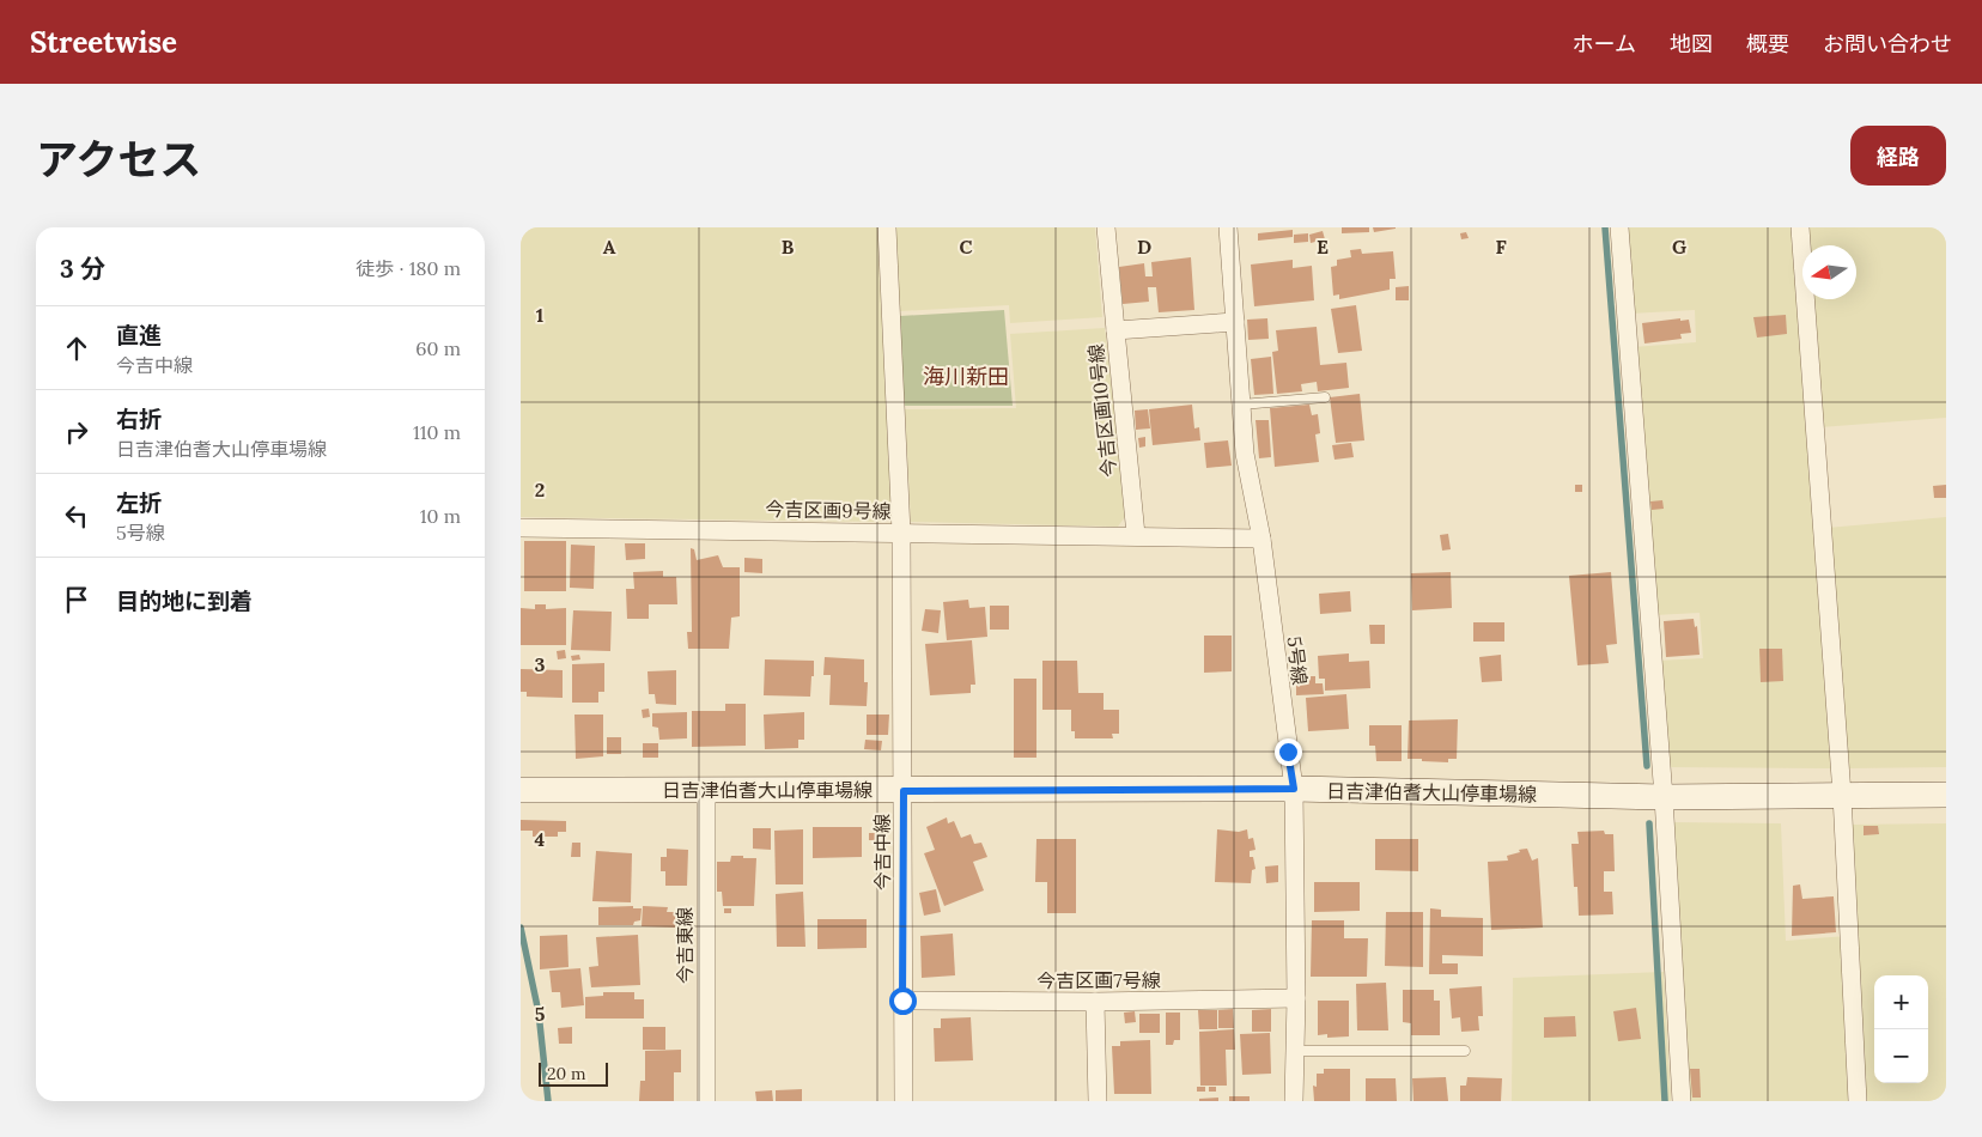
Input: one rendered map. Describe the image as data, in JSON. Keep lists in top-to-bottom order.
{
  "streets": {
    "main road": ["日吉津伯耆大山停車場線"],
    "street": [
      "今吉区画10号線",
      "今吉区画9号線",
      "5号線",
      "今吉中線",
      "今吉東線",
      "今吉区画7号線"
    ]
  },
  "crossings": [
    ["今吉区画10号線", "今吉区画9号線"],
    ["今吉区画10号線", "5号線"],
    ["今吉区画9号線", "5号線"],
    ["今吉区画9号線", "今吉中線"],
    ["5号線", "日吉津伯耆大山停車場線"],
    ["5号線", "今吉区画7号線"],
    ["日吉津伯耆大山停車場線", "今吉中線"],
    ["日吉津伯耆大山停車場線", "今吉東線"],
    ["今吉中線", "今吉区画7号線"]
  ],
  "districts": ["海川新田"],
  "scale_bar": "20 m",
  "north": "left",
  "page": {
    "header": "Streetwise",
    "nav": [
      "ホーム",
      "地図",
      "概要",
      "お問い合わせ"
    ],
    "title": "アクセス",
    "buttons": "経路",
    "heading": ["3 分", "徒歩 · 180 m"],
    "list": [
      ["直進", "今吉中線", "60 m"],
      ["右折", "日吉津伯耆大山停車場線", "110 m"],
      ["左折", "5号線", "10 m"],
      "目的地に到着"
    ],
    "map_buttons": ["+", "−"],
    "scale": "20 m"
  },
  "grid": {
    "columns": [
      "A",
      "B",
      "C",
      "D",
      "E",
      "F",
      "G"
    ],
    "rows": [
      "1",
      "2",
      "3",
      "4",
      "5"
    ]
  }
}
